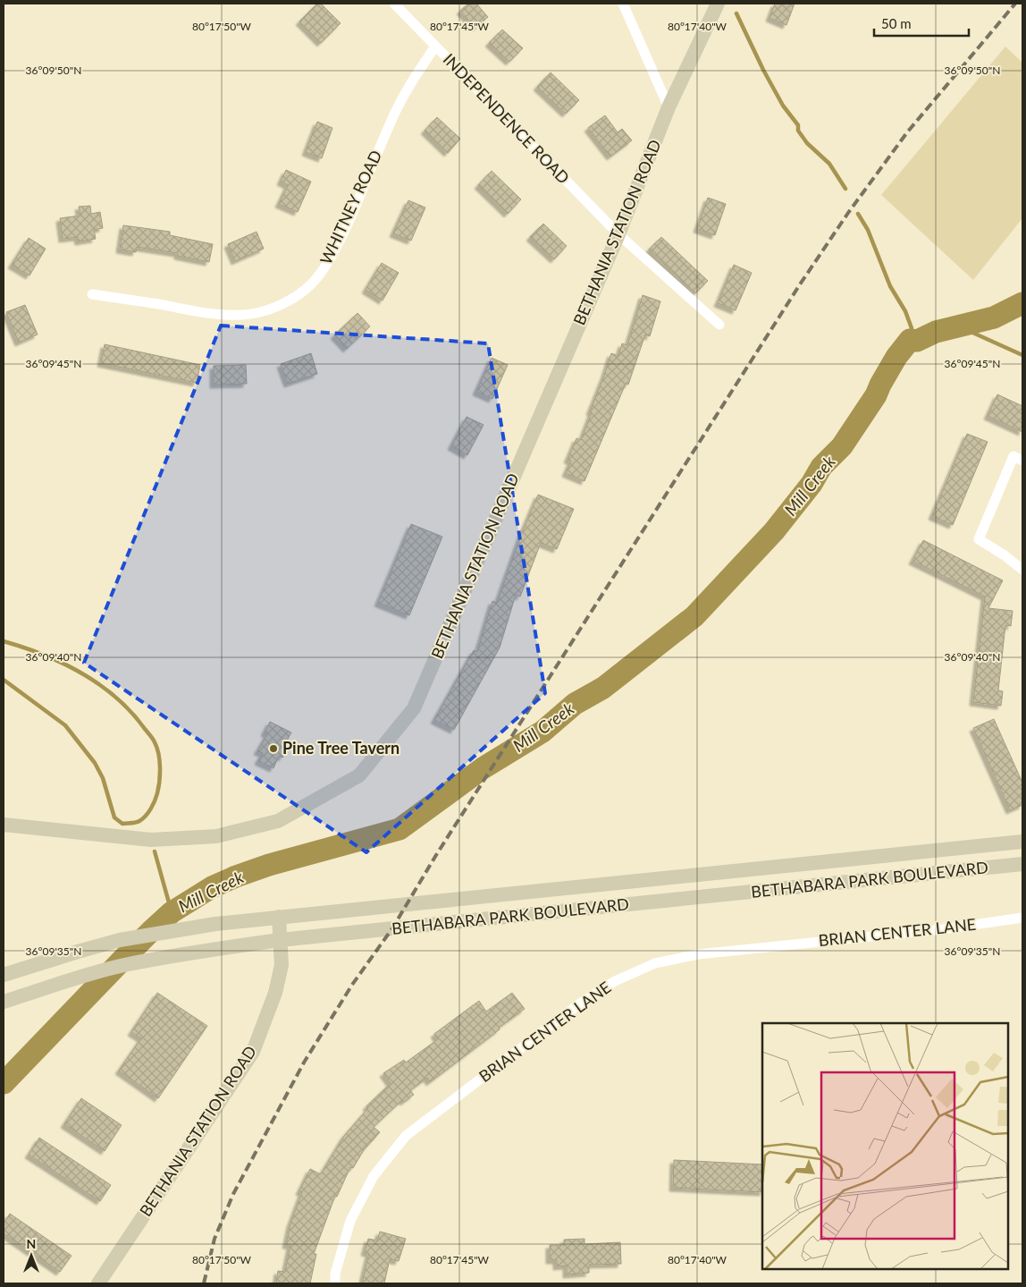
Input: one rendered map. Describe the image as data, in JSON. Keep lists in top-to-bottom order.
{
  "streets": {
    "street": [
      "INDEPENDENCE ROAD",
      "WHITNEY ROAD",
      "BETHANIA STATION ROAD",
      "BETHABARA PARK BOULEVARD",
      "BRIAN CENTER LANE"
    ]
  },
  "crossings": [
    ["INDEPENDENCE ROAD", "WHITNEY ROAD"],
    ["INDEPENDENCE ROAD", "BETHANIA STATION ROAD"],
    ["BETHANIA STATION ROAD", "BETHABARA PARK BOULEVARD"]
  ],
  "water": ["Mill Creek"],
  "places": ["Pine Tree Tavern"],
  "scale_bar": "50 m",
  "north": "top",
  "coordinates": [
    "80°17'50\"W",
    "80°17'45\"W",
    "80°17'40\"W",
    "36°09'50\"N",
    "36°09'45\"N",
    "36°09'40\"N",
    "36°09'35\"N"
  ]
}
